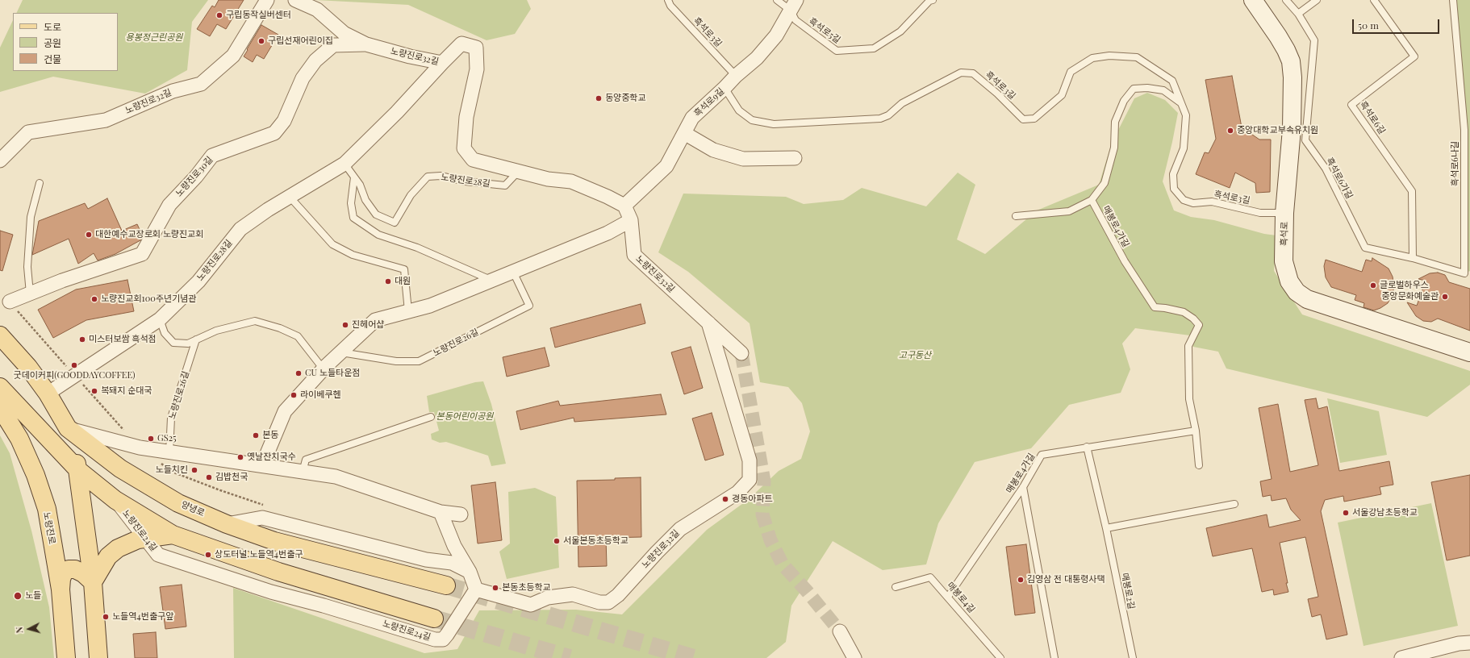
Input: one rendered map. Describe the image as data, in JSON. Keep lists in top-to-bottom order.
{
  "streets": {
    "main road": ["양녕로", "노량진로"],
    "street": [
      "노량진로32길",
      "흑석로9길",
      "노량진로30길",
      "노량진로28길",
      "흑석로",
      "노량진로24길"
    ],
    "lane": [
      "흑석로5길",
      "흑석로3길",
      "흑석로6길",
      "흑석로6나길",
      "흑석로6가길",
      "매봉로4가길",
      "노량진로26길",
      "매봉로2길",
      "매봉로4길"
    ]
  },
  "crossings": [
    ["흑석로5길", "흑석로9길"],
    ["흑석로3길", "흑석로9길"],
    ["흑석로3길", "흑석로"],
    ["노량진로32길", "흑석로9길"],
    ["노량진로32길", "노량진로30길"],
    ["노량진로32길", "노량진로28길"],
    ["노량진로32길", "노량진로24길"],
    ["흑석로6길", "흑석로6나길"],
    ["흑석로6길", "흑석로6가길"],
    ["흑석로6나길", "흑석로6가길"],
    ["노량진로28길", "양녕로"],
    ["매봉로4가길", "매봉로2길"],
    ["매봉로4가길", "매봉로4길"]
  ],
  "parks": ["용봉정근린공원", "고구동산", "본동어린이공원"],
  "places": [
    "구립동작실버센터",
    "구립선재어린이집",
    "동양중학교",
    "중앙대학교부속유치원",
    "대한예수교장로회 노량진교회",
    "대원",
    "글로벌하우스",
    "중앙문화예술관",
    "노량진교회100주년기념관",
    "진헤어샵",
    "미스터보쌈 흑석점",
    "굿데이커피(GOODDAYCOFFEE)",
    "CU 노들타운점",
    "복돼지 순대국",
    "라이베쿠헨",
    "본동",
    "GS25",
    "옛날잔치국수",
    "노들치킨",
    "김밥천국",
    "경동아파트",
    "서울강남초등학교",
    "서울본동초등학교",
    "상도터널.노들역4번출구",
    "김영삼 전 대통령사택",
    "본동초등학교",
    "노들",
    "노들역4번출구앞"
  ],
  "legend": ["도로", "공원", "건물"],
  "scale_bar": "50 m",
  "north": "left"
}
